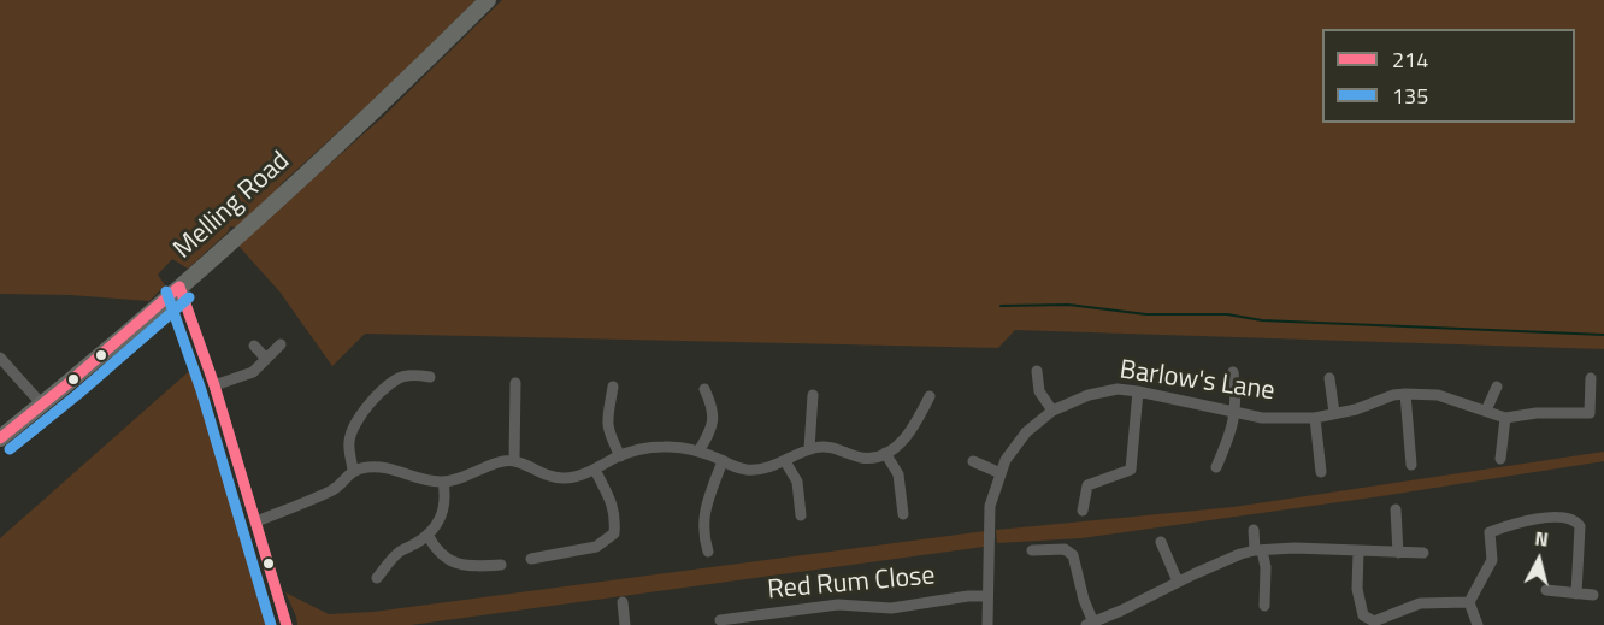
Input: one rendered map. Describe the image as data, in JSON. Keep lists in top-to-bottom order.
{
  "streets": {
    "street": ["Melling Road", "Barlow's Lane", "Red Rum Close"]
  },
  "crossings": [
    ["Barlow's Lane", "Red Rum Close"]
  ],
  "lines": ["transit line 214", "transit line 135"],
  "legend": ["214", "135"],
  "north": "top"
}
